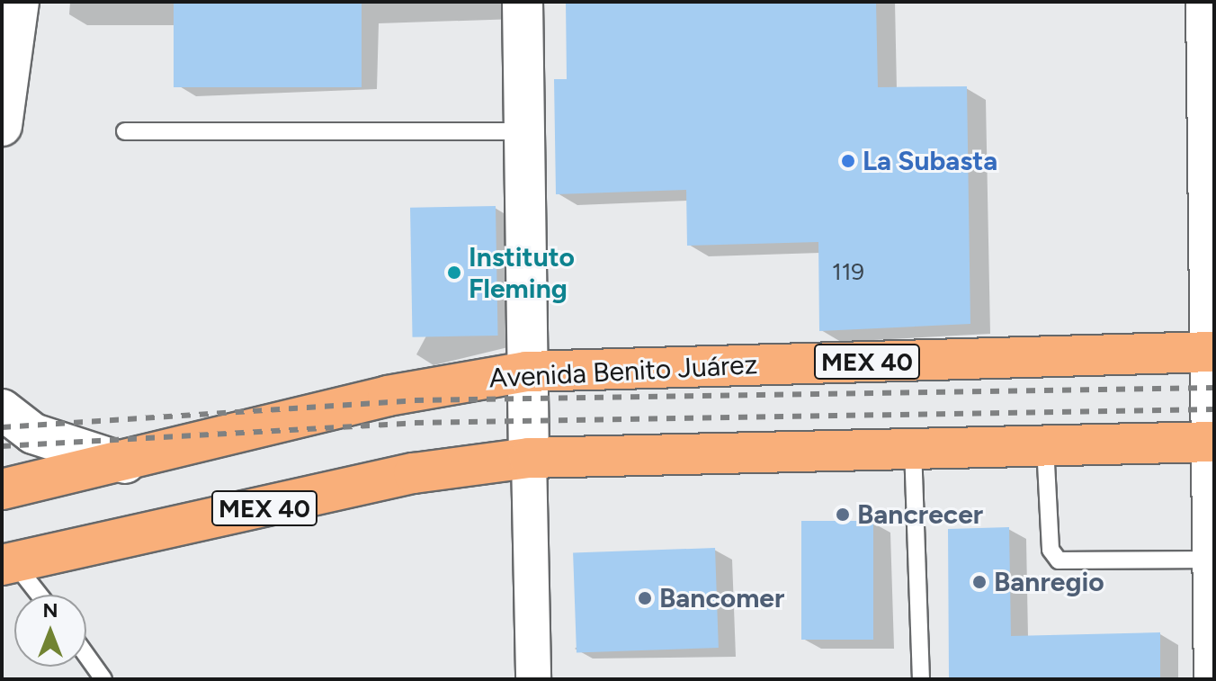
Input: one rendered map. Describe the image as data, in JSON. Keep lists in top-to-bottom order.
{
  "streets": {
    "main road": ["MEX 40", "Avenida Benito Juárez"]
  },
  "places": [
    "La Subasta",
    "Instituto Fleming",
    "Bancrecer",
    "Banregio",
    "Bancomer"
  ],
  "house_numbers": ["119"],
  "north": "top"
}
